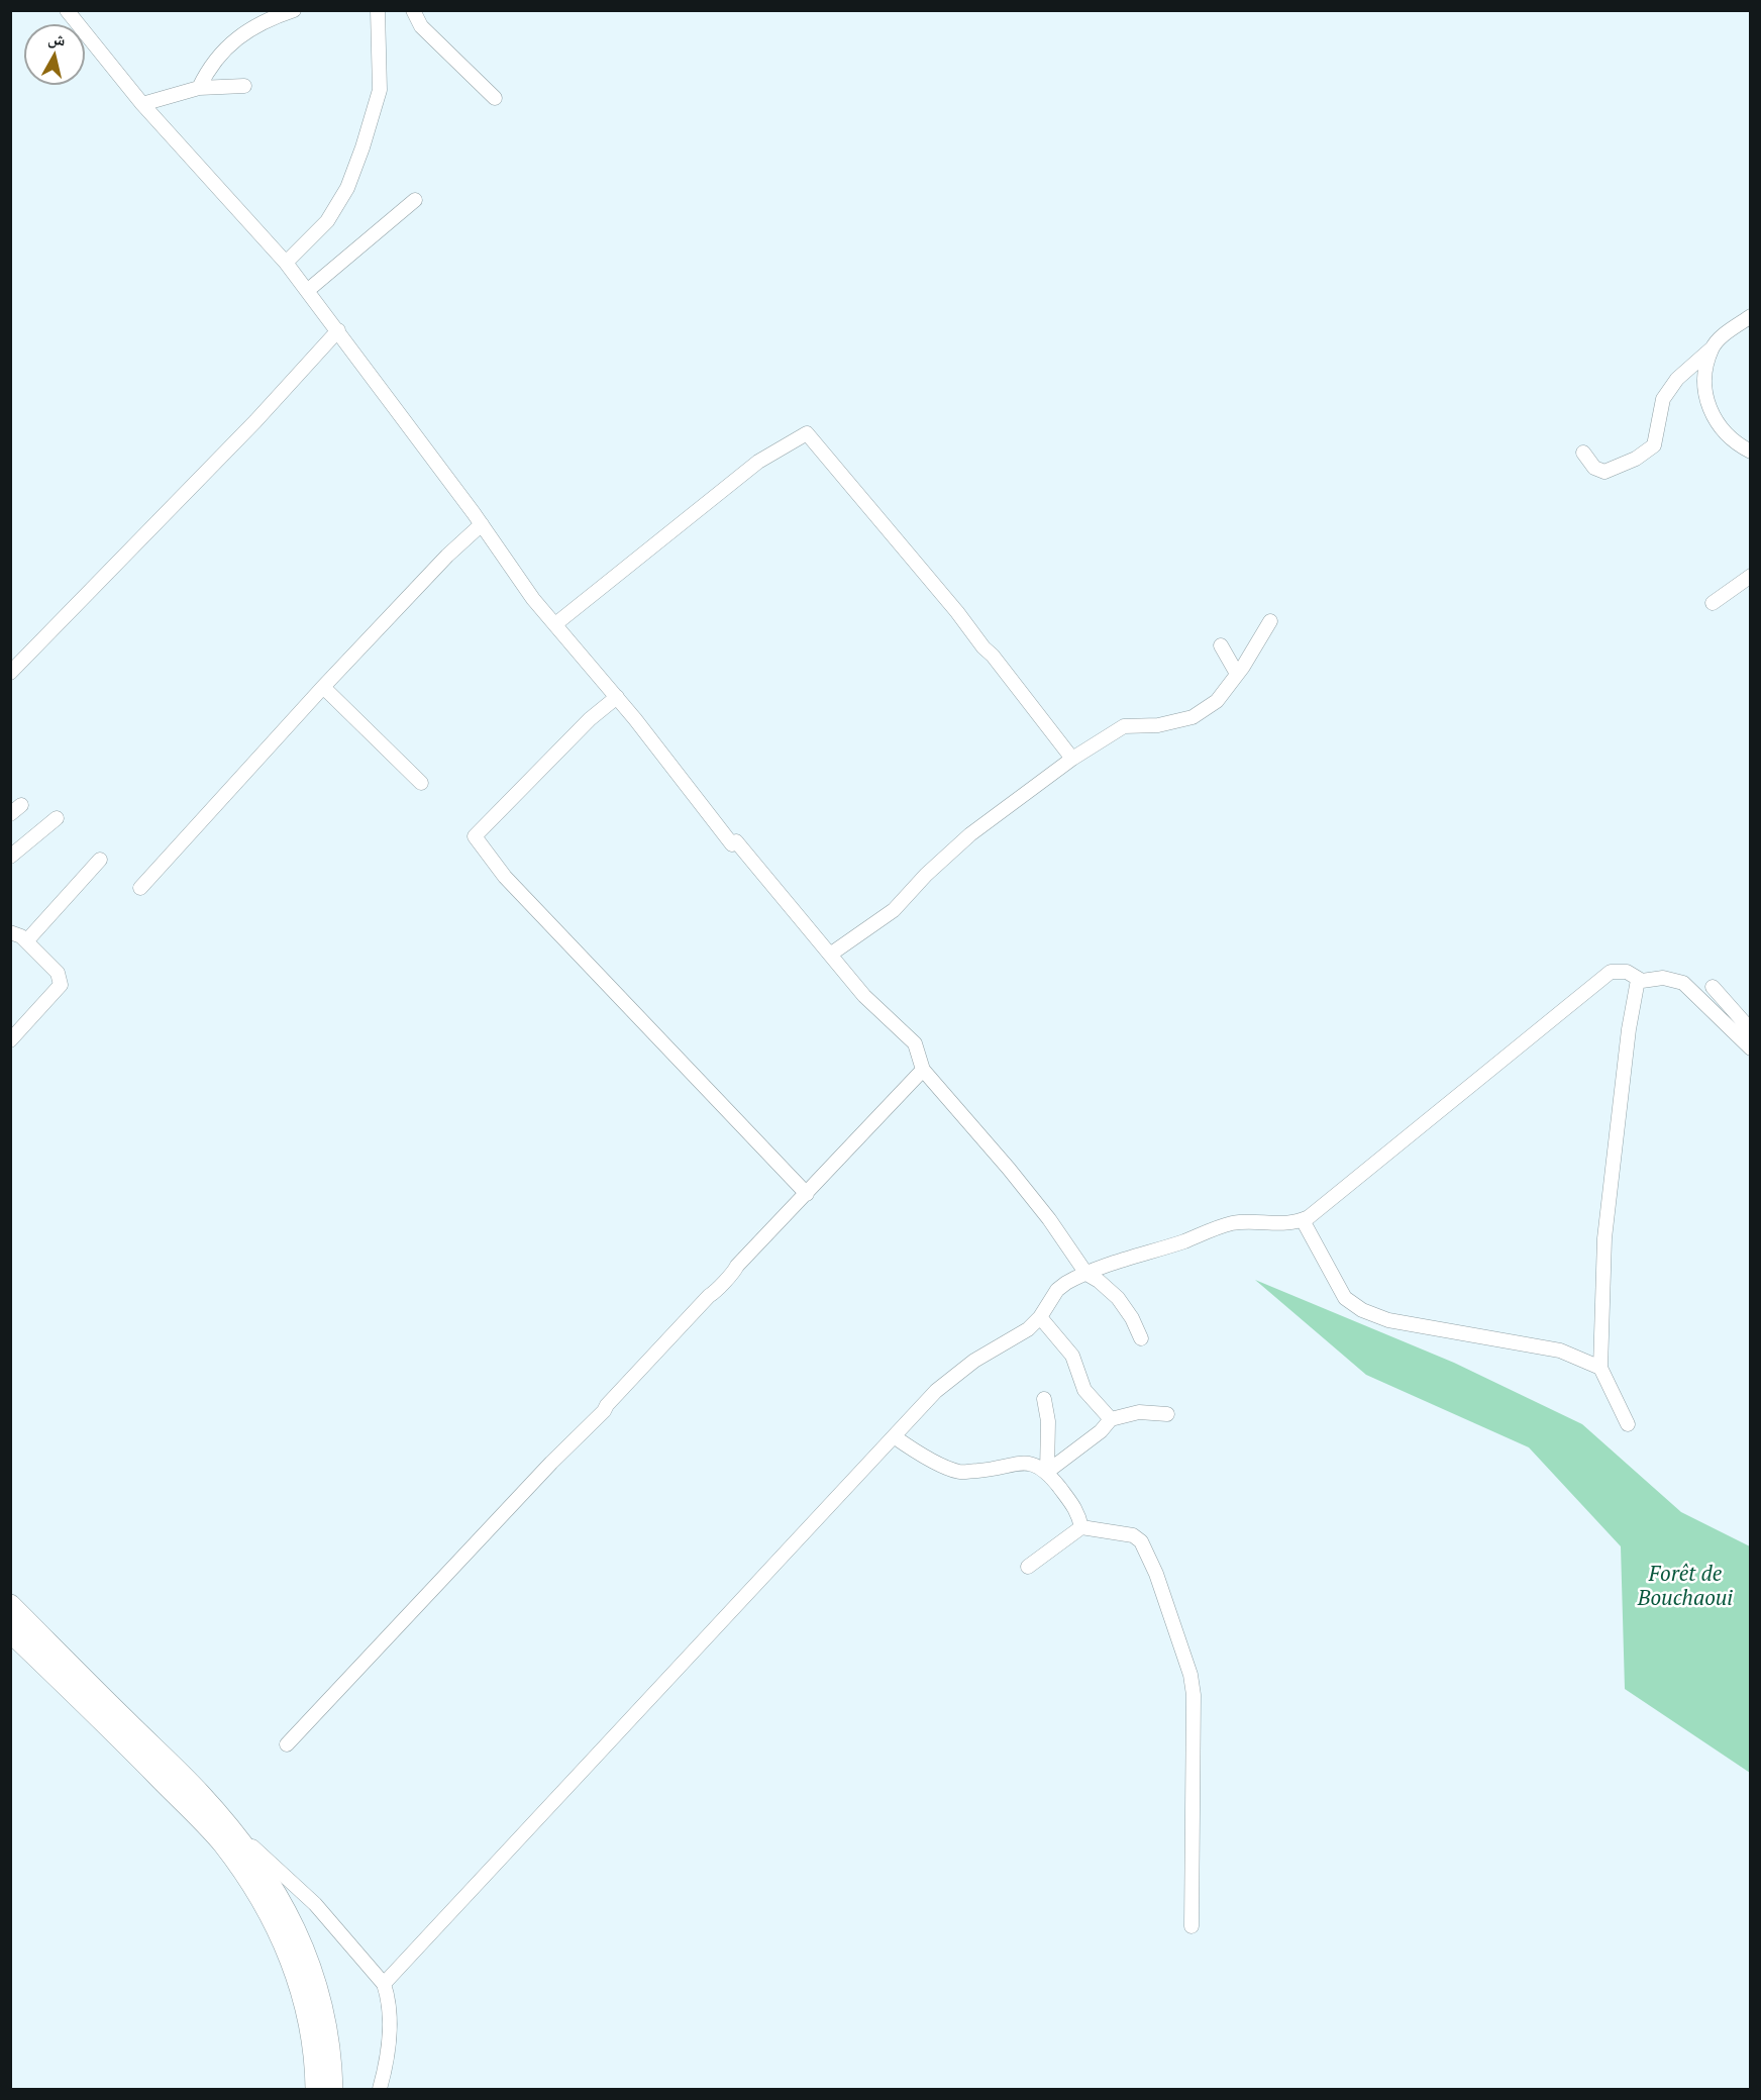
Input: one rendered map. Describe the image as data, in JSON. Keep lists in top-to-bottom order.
{
  "parks": ["Forêt de Bouchaoui"],
  "north": "top"
}
